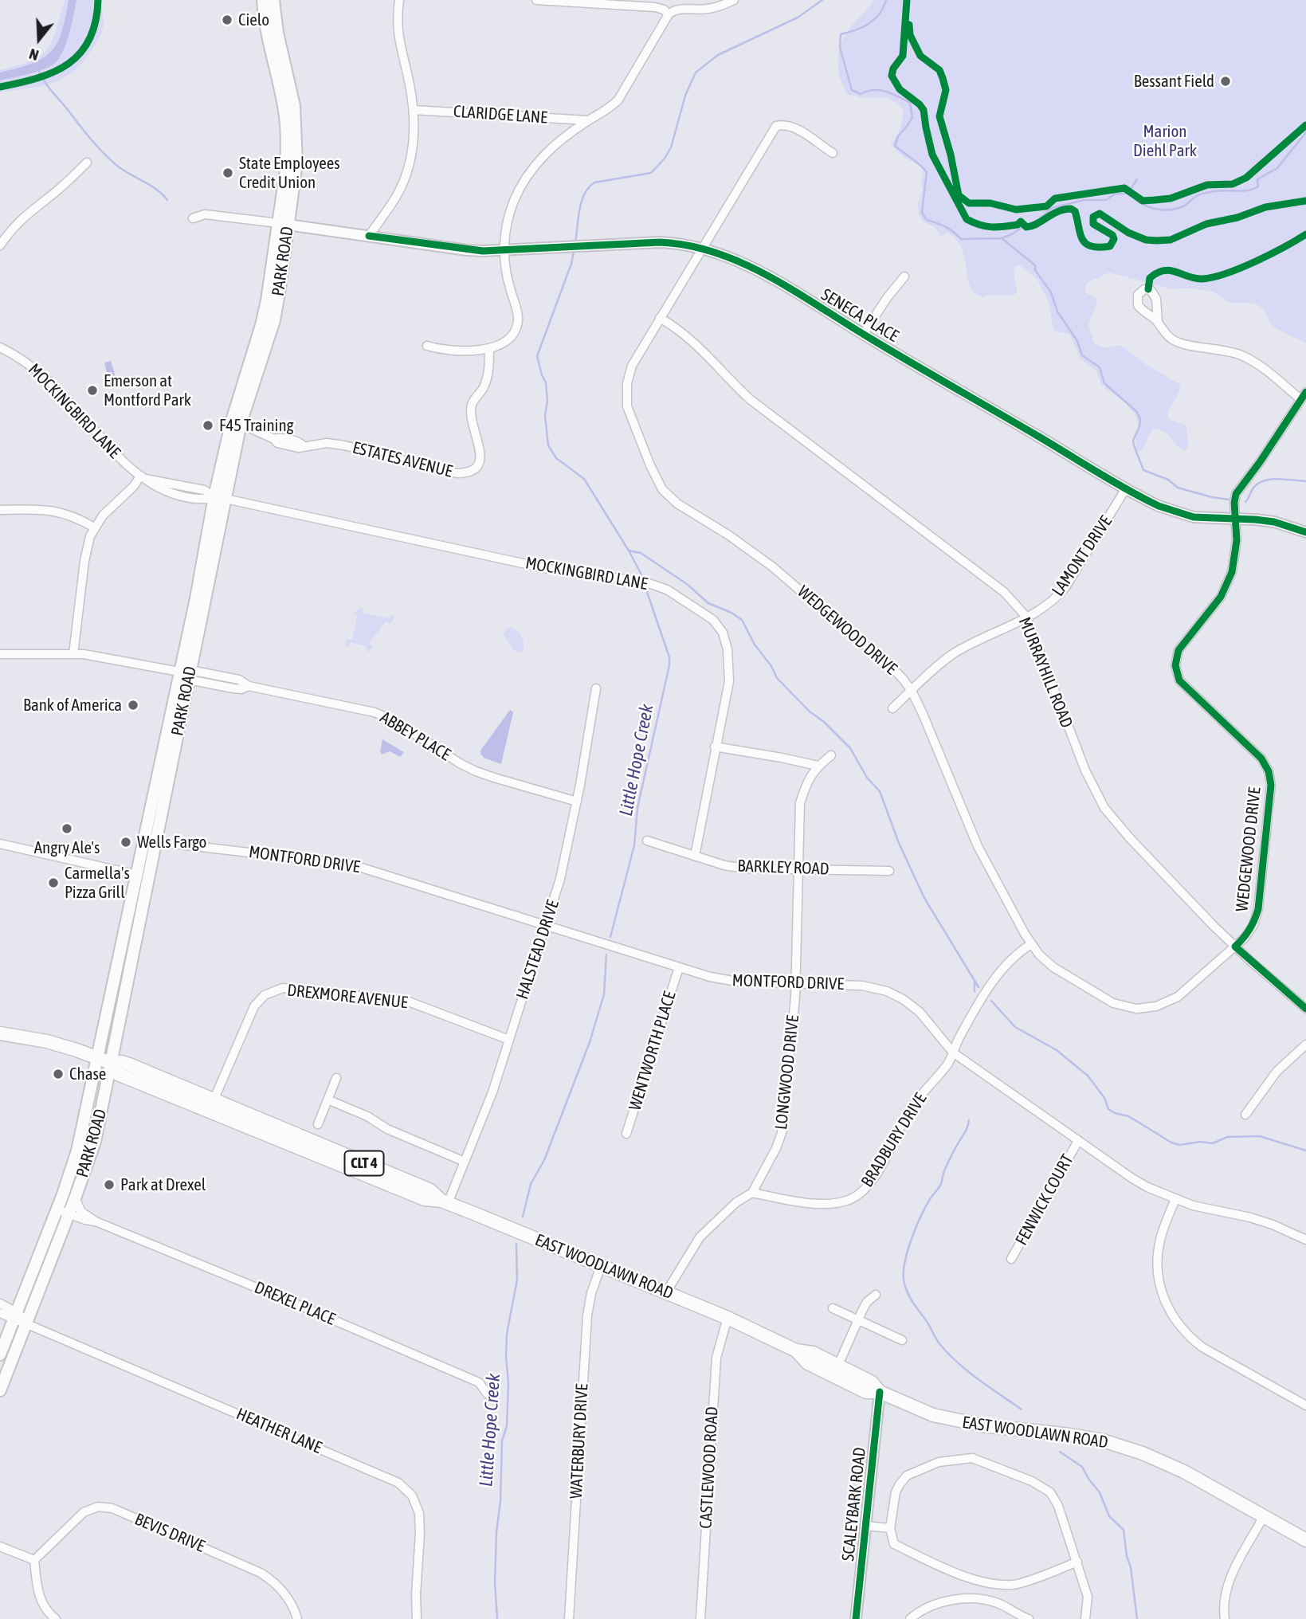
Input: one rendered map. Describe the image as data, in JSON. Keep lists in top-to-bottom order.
{
  "streets": {
    "main road": ["PARK ROAD", "CLT 4", "EAST WOODLAWN ROAD"],
    "street": [
      "CLARIDGE LANE",
      "SENECA PLACE",
      "MOCKINGBIRD LANE",
      "ESTATES AVENUE",
      "LAMONT DRIVE",
      "WEDGEWOOD DRIVE",
      "MURRAYHILL ROAD",
      "ABBEY PLACE",
      "MONTFORD DRIVE",
      "BARKLEY ROAD",
      "HALSTEAD DRIVE",
      "DREXMORE AVENUE",
      "WENTWORTH PLACE",
      "LONGWOOD DRIVE",
      "BRADBURY DRIVE",
      "FENWICK COURT",
      "DREXEL PLACE",
      "HEATHER LANE",
      "WATERBURY DRIVE",
      "CASTLEWOOD ROAD",
      "SCALEYBARK ROAD",
      "BEVIS DRIVE"
    ]
  },
  "crossings": [
    ["PARK ROAD", "SENECA PLACE"],
    ["PARK ROAD", "MOCKINGBIRD LANE"],
    ["PARK ROAD", "ESTATES AVENUE"],
    ["PARK ROAD", "ABBEY PLACE"],
    ["PARK ROAD", "MONTFORD DRIVE"],
    ["PARK ROAD", "EAST WOODLAWN ROAD"],
    ["PARK ROAD", "DREXEL PLACE"],
    ["PARK ROAD", "HEATHER LANE"],
    ["SENECA PLACE", "LAMONT DRIVE"],
    ["SENECA PLACE", "WEDGEWOOD DRIVE"],
    ["MOCKINGBIRD LANE", "BARKLEY ROAD"],
    ["LAMONT DRIVE", "WEDGEWOOD DRIVE"],
    ["LAMONT DRIVE", "MURRAYHILL ROAD"],
    ["WEDGEWOOD DRIVE", "MURRAYHILL ROAD"],
    ["WEDGEWOOD DRIVE", "BRADBURY DRIVE"],
    ["ABBEY PLACE", "HALSTEAD DRIVE"],
    ["MONTFORD DRIVE", "HALSTEAD DRIVE"],
    ["MONTFORD DRIVE", "WENTWORTH PLACE"],
    ["MONTFORD DRIVE", "LONGWOOD DRIVE"],
    ["MONTFORD DRIVE", "BRADBURY DRIVE"],
    ["MONTFORD DRIVE", "FENWICK COURT"],
    ["BARKLEY ROAD", "LONGWOOD DRIVE"],
    ["HALSTEAD DRIVE", "DREXMORE AVENUE"],
    ["HALSTEAD DRIVE", "EAST WOODLAWN ROAD"],
    ["DREXMORE AVENUE", "EAST WOODLAWN ROAD"],
    ["LONGWOOD DRIVE", "BRADBURY DRIVE"],
    ["LONGWOOD DRIVE", "EAST WOODLAWN ROAD"],
    ["EAST WOODLAWN ROAD", "WATERBURY DRIVE"],
    ["EAST WOODLAWN ROAD", "CASTLEWOOD ROAD"],
    ["EAST WOODLAWN ROAD", "SCALEYBARK ROAD"]
  ],
  "water": ["Little Hope Creek"],
  "parks": ["Marion Diehl Park"],
  "places": [
    "Cielo",
    "Bessant Field",
    "State Employees Credit Union",
    "Emerson at Montford Park",
    "F45 Training",
    "Bank of America",
    "Angry Ale's",
    "Wells Fargo",
    "Carmella's Pizza Grill",
    "Chase",
    "Park at Drexel"
  ],
  "north": "bottom"
}
